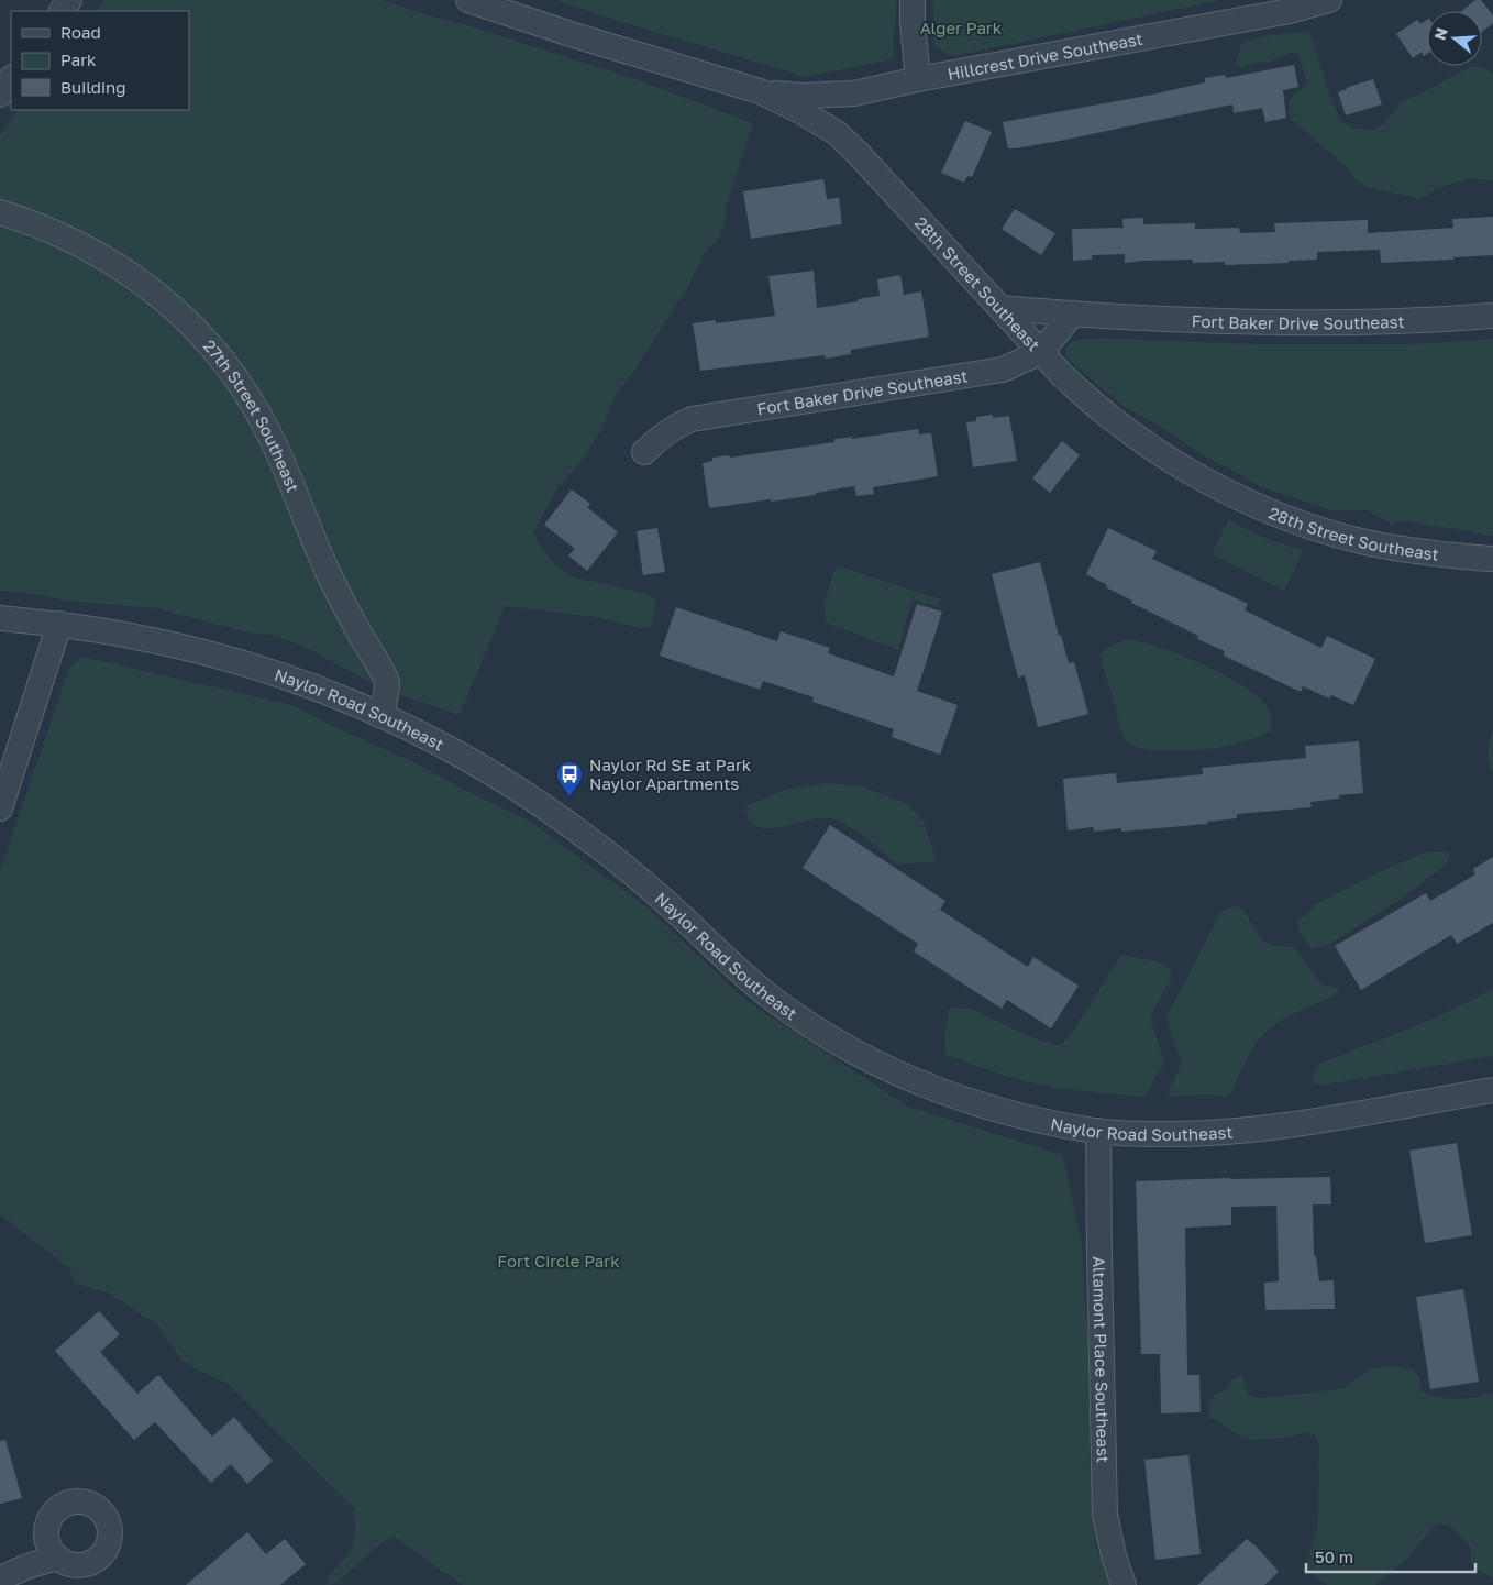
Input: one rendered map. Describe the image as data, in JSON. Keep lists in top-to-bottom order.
{
  "streets": {
    "street": [
      "Hillcrest Drive Southeast",
      "28th Street Southeast",
      "Fort Baker Drive Southeast",
      "27th Street Southeast",
      "Naylor Road Southeast",
      "Altamont Place Southeast"
    ]
  },
  "crossings": [
    ["Hillcrest Drive Southeast", "28th Street Southeast"],
    ["28th Street Southeast", "Fort Baker Drive Southeast"],
    ["27th Street Southeast", "Naylor Road Southeast"],
    ["Naylor Road Southeast", "Altamont Place Southeast"]
  ],
  "parks": ["Alger Park", "Fort Circle Park"],
  "places": {
    "bus stop": ["Naylor Rd SE at Park Naylor Apartments"]
  },
  "legend": ["Road", "Park", "Building"],
  "scale_bar": "50 m",
  "north": "left"
}
